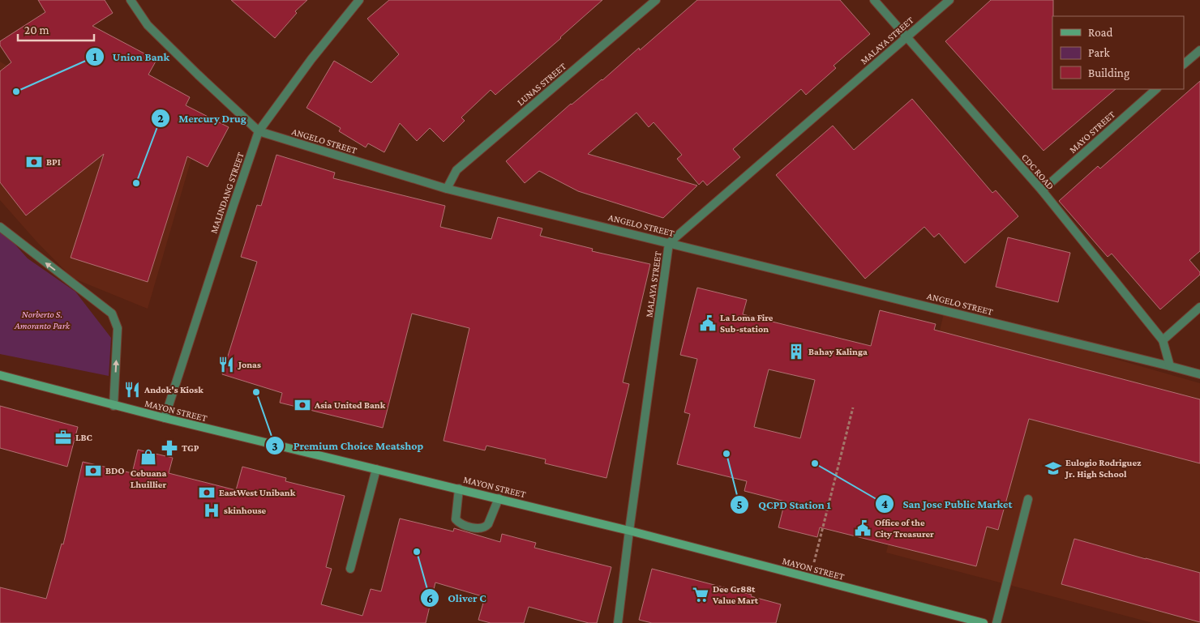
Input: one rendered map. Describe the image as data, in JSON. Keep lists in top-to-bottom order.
{
  "streets": {
    "main road": ["MAYON STREET"],
    "street": [
      "MALAYA STREET",
      "LUNAS STREET",
      "MAYO STREET",
      "ANGELO STREET",
      "CDC ROAD",
      "MALINDANG STREET"
    ]
  },
  "crossings": [
    ["MALAYA STREET", "ANGELO STREET"],
    ["MALAYA STREET", "CDC ROAD"],
    ["MALAYA STREET", "MAYON STREET"],
    ["LUNAS STREET", "ANGELO STREET"],
    ["MAYO STREET", "CDC ROAD"],
    ["ANGELO STREET", "CDC ROAD"],
    ["ANGELO STREET", "MALINDANG STREET"],
    ["MALINDANG STREET", "MAYON STREET"]
  ],
  "parks": ["Norberto S. Amoranto Park"],
  "places": {
    "other": [
      "Union Bank",
      "Mercury Drug",
      "Premium Choice Meatshop",
      "QCPD Station 1",
      "San Jose Public Market",
      "Oliver C"
    ],
    "bank": [
      "BPI",
      "Asia United Bank",
      "BDO",
      "EastWest Unibank"
    ],
    "public building": ["La Loma Fire Sub-station", "Office of the City Treasurer"],
    "building": ["Bahay Kalinga"],
    "restaurant": ["Jonas", "Andok's Kiosk"],
    "office": ["LBC"],
    "pharmacy": ["TGP"],
    "shop": ["Cebuana Lhuillier"],
    "school or university": ["Eulogio Rodriguez Jr. High School"],
    "hospital": ["skinhouse"],
    "supermarket": ["Dee Gr88t Value Mart"]
  },
  "legend": ["Road", "Park", "Building"],
  "scale_bar": "20 m"
}
